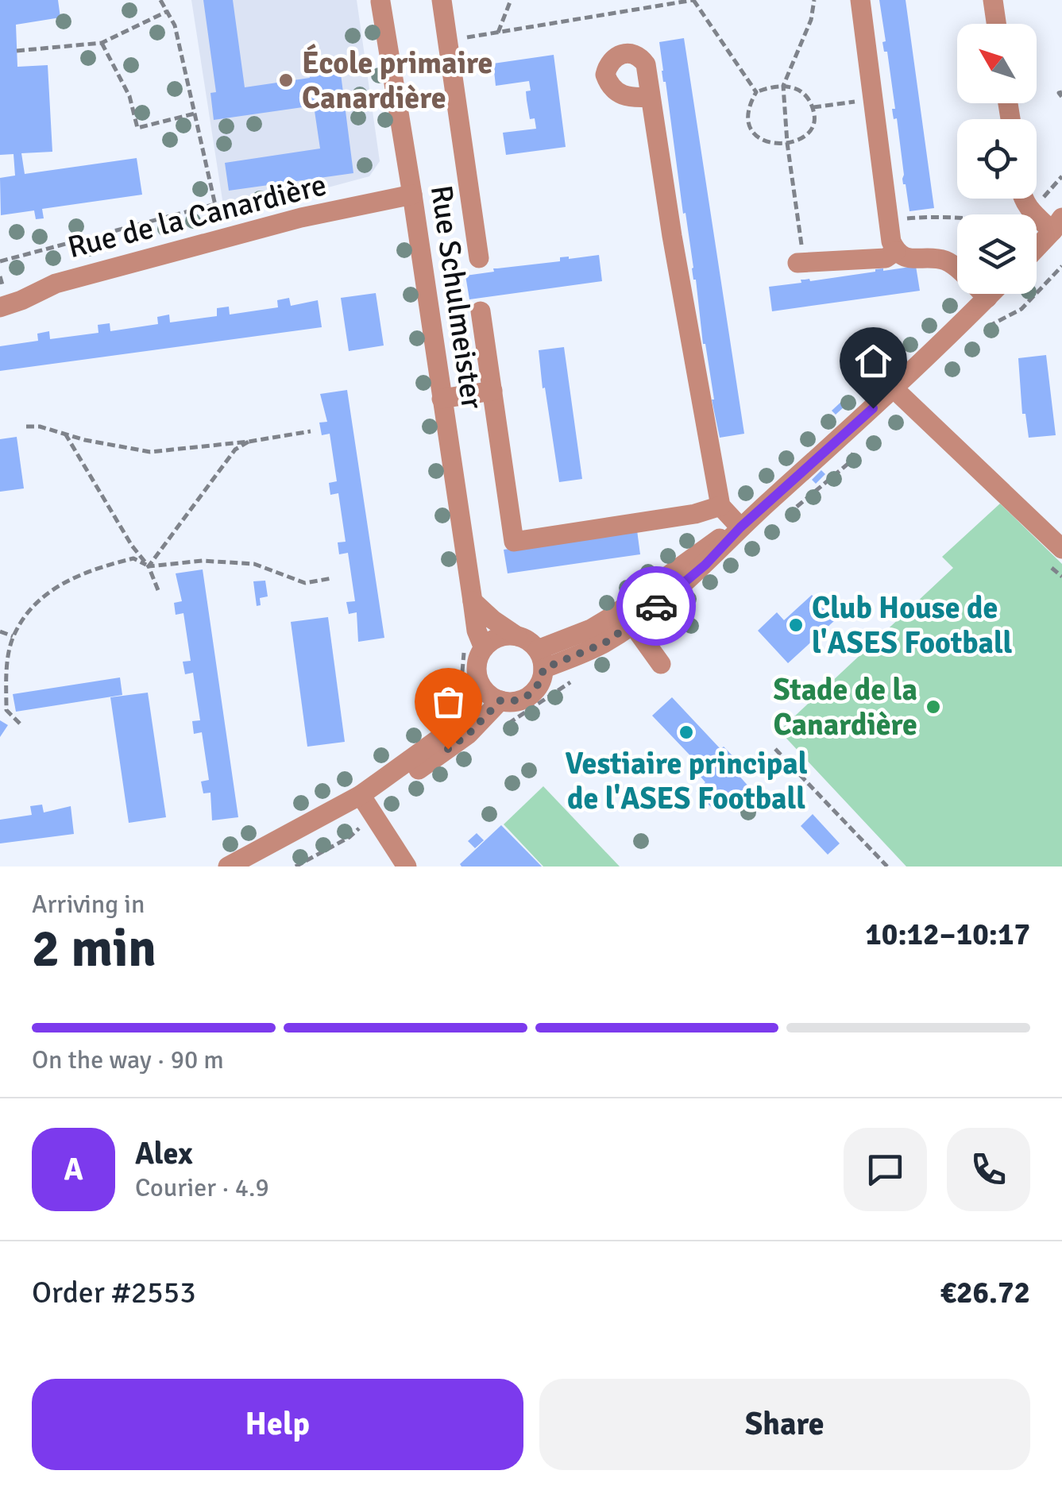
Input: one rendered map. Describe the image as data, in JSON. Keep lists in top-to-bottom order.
{
  "streets": {
    "street": ["Rue de la Canardière", "Rue Schulmeister"]
  },
  "crossings": [
    ["Rue de la Canardière", "Rue Schulmeister"]
  ],
  "places": [
    "École primaire Canardière",
    "Club House de l'ASES Football",
    "Stade de la Canardière",
    "Vestiaire principal de l'ASES Football"
  ],
  "north": "top left",
  "page": {
    "heading": ["2 min", "Arriving in", "10:12–10:17"],
    "panel": [
      "Alex",
      "Courier · 4.9",
      "Order #2553",
      "€26.72"
    ],
    "bar": "On the way · 90 m",
    "round": "A",
    "buttons": ["Help", "Share"]
  }
}
